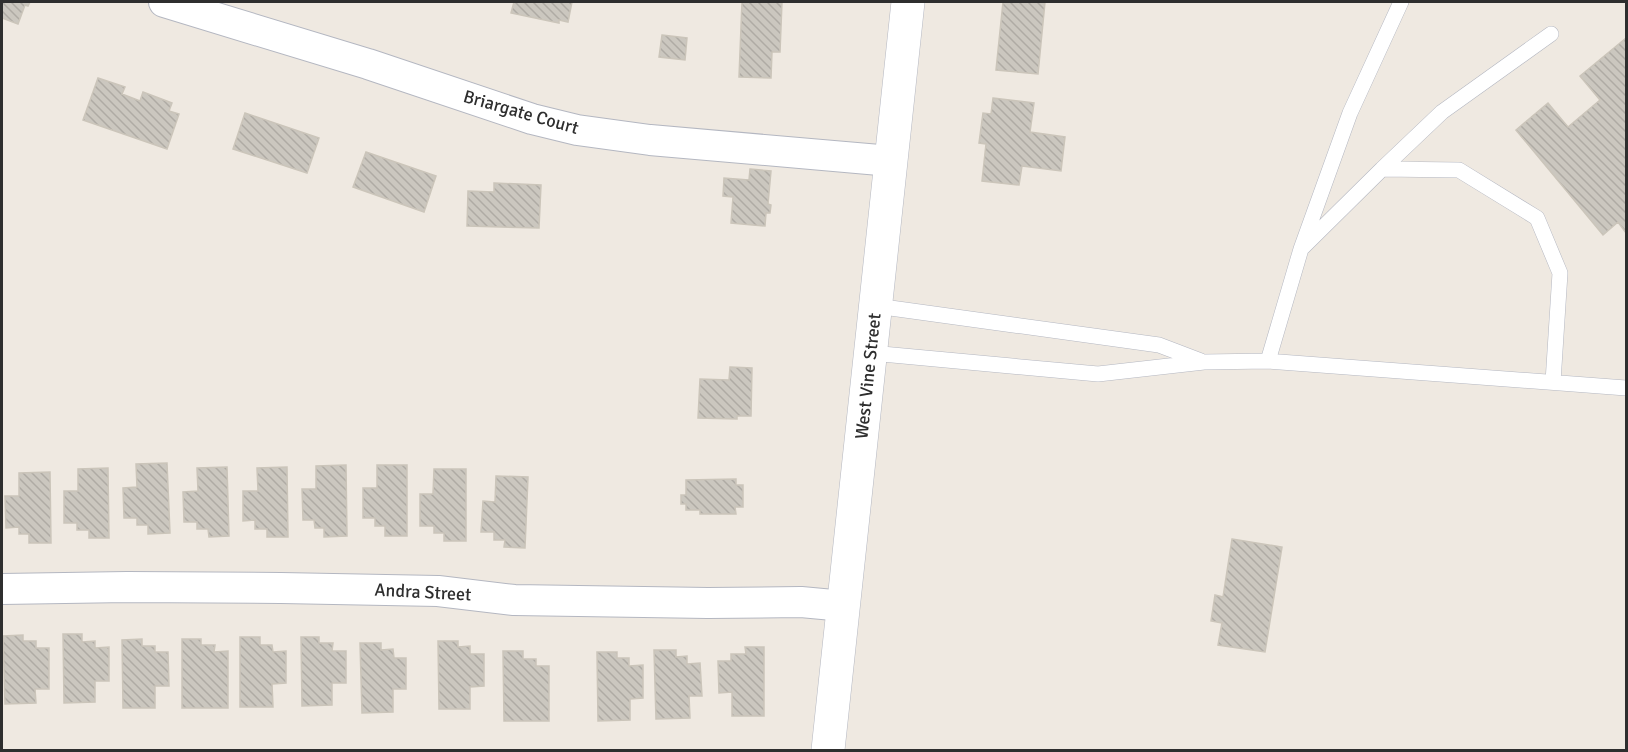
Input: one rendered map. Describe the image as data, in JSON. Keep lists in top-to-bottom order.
{
  "streets": {
    "main road": ["West Vine Street"],
    "street": ["Briargate Court", "Andra Street"]
  },
  "crossings": [
    ["Briargate Court", "West Vine Street"],
    ["West Vine Street", "Andra Street"]
  ]
}
